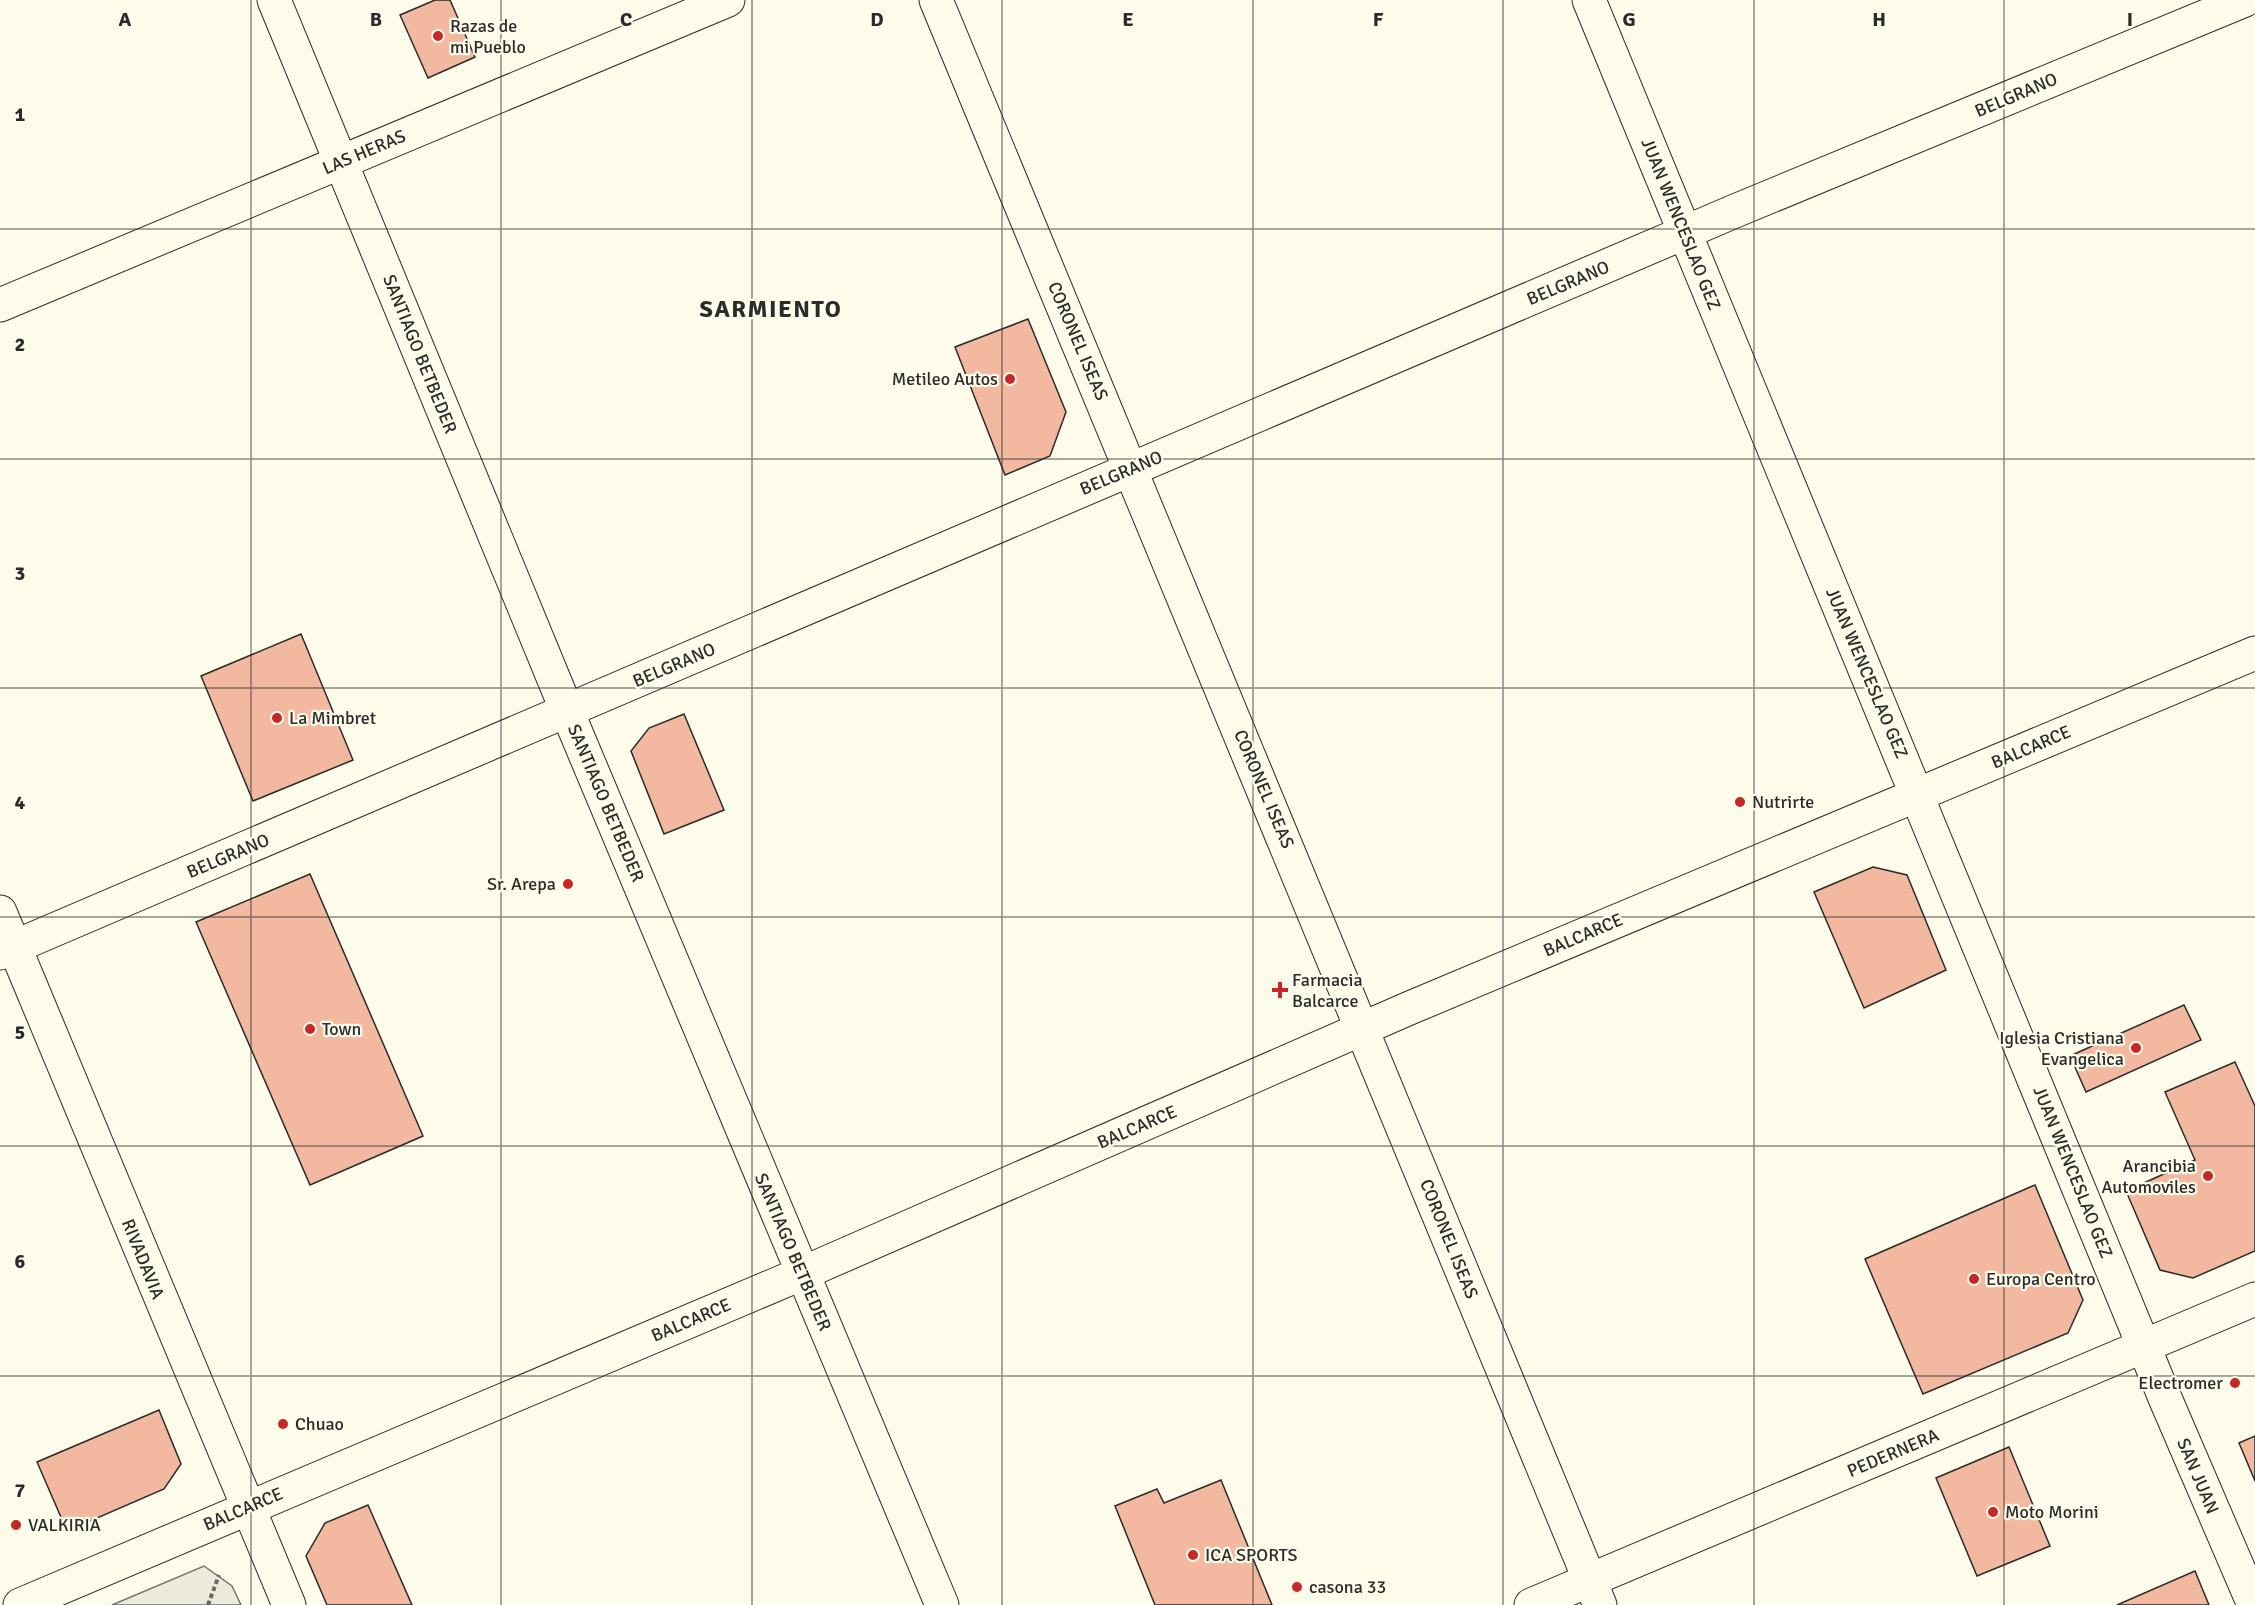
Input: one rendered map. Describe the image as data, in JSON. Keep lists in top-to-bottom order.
{
  "streets": {
    "street": [
      "BELGRANO",
      "LAS HERAS",
      "JUAN WENCESLAO GEZ",
      "CORONEL ISEAS",
      "SANTIAGO BETBEDER",
      "BALCARCE",
      "RIVADAVIA",
      "PEDERNERA",
      "SAN JUAN"
    ]
  },
  "crossings": [
    ["BELGRANO", "JUAN WENCESLAO GEZ"],
    ["BELGRANO", "CORONEL ISEAS"],
    ["BELGRANO", "SANTIAGO BETBEDER"],
    ["BELGRANO", "RIVADAVIA"],
    ["LAS HERAS", "SANTIAGO BETBEDER"],
    ["JUAN WENCESLAO GEZ", "BALCARCE"],
    ["JUAN WENCESLAO GEZ", "PEDERNERA"],
    ["JUAN WENCESLAO GEZ", "SAN JUAN"],
    ["CORONEL ISEAS", "BALCARCE"],
    ["CORONEL ISEAS", "PEDERNERA"],
    ["SANTIAGO BETBEDER", "BALCARCE"],
    ["BALCARCE", "RIVADAVIA"],
    ["PEDERNERA", "SAN JUAN"]
  ],
  "districts": ["SARMIENTO"],
  "places": {
    "other": [
      "Razas de mi Pueblo",
      "Metileo Autos",
      "La Mimbret",
      "Nutrirte",
      "Sr. Arepa",
      "Town",
      "Iglesia Cristiana Evangelica",
      "Arancibia Automoviles",
      "Europa Centro",
      "Electromer",
      "Chuao",
      "Moto Morini",
      "VALKIRIA",
      "ICA SPORTS",
      "casona 33"
    ],
    "health": ["Farmacia Balcarce"]
  },
  "grid": {
    "columns": [
      "A",
      "B",
      "C",
      "D",
      "E",
      "F",
      "G",
      "H",
      "I"
    ],
    "rows": [
      "1",
      "2",
      "3",
      "4",
      "5",
      "6",
      "7"
    ]
  }
}
